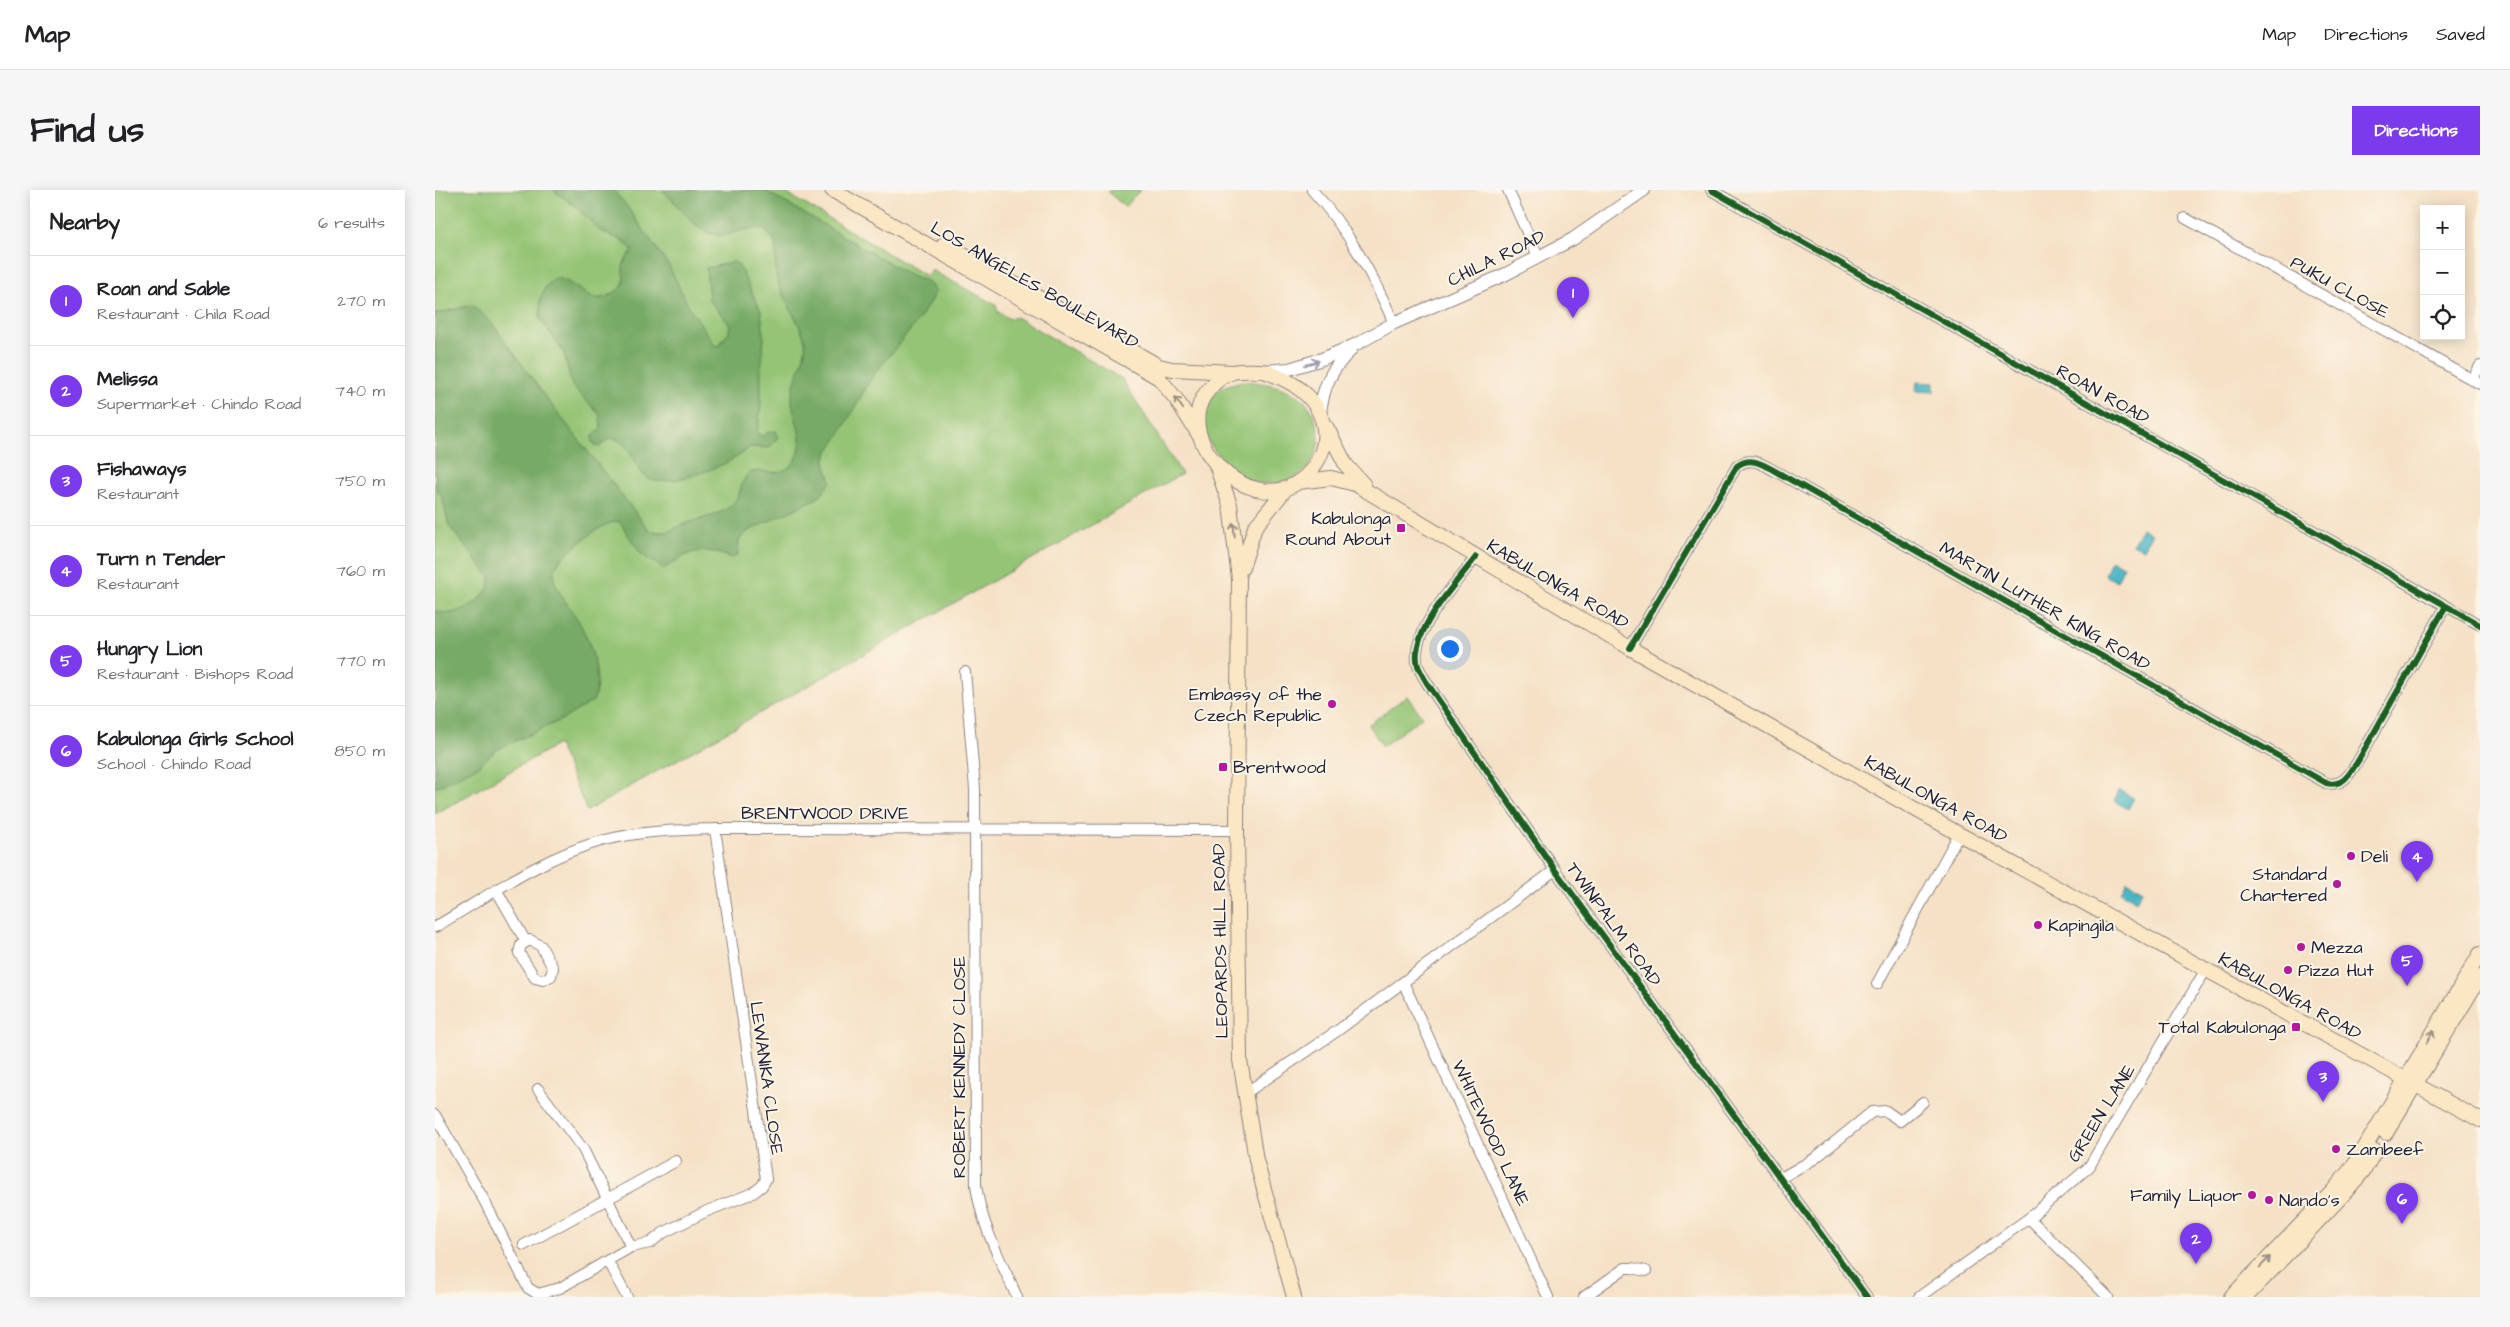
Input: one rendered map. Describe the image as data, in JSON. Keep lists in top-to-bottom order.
{
  "streets": {
    "main road": ["LOS ANGELES BOULEVARD", "KABULONGA ROAD", "LEOPARDS HILL ROAD"],
    "street": [
      "CHILA ROAD",
      "PUKU CLOSE",
      "ROAN ROAD",
      "MARTIN LUTHER KING ROAD",
      "BRENTWOOD DRIVE",
      "TWINPALM ROAD",
      "ROBERT KENNEDY CLOSE",
      "LEWANIKA CLOSE",
      "GREEN LANE",
      "WHITEWOOD LANE"
    ]
  },
  "crossings": [
    ["CHILA ROAD", "LOS ANGELES BOULEVARD"],
    ["CHILA ROAD", "KABULONGA ROAD"],
    ["CHILA ROAD", "LEOPARDS HILL ROAD"],
    ["LOS ANGELES BOULEVARD", "KABULONGA ROAD"],
    ["LOS ANGELES BOULEVARD", "LEOPARDS HILL ROAD"],
    ["ROAN ROAD", "MARTIN LUTHER KING ROAD"],
    ["KABULONGA ROAD", "MARTIN LUTHER KING ROAD"],
    ["KABULONGA ROAD", "TWINPALM ROAD"],
    ["KABULONGA ROAD", "LEOPARDS HILL ROAD"],
    ["KABULONGA ROAD", "GREEN LANE"],
    ["BRENTWOOD DRIVE", "LEOPARDS HILL ROAD"],
    ["BRENTWOOD DRIVE", "ROBERT KENNEDY CLOSE"],
    ["BRENTWOOD DRIVE", "LEWANIKA CLOSE"]
  ],
  "places": {
    "transit": ["Kabulonga Round About", "Brentwood", "Total Kabulonga"],
    "other": [
      "Embassy of the Czech Republic",
      "Deli",
      "Standard Chartered",
      "Kapingila",
      "Mezza",
      "Pizza Hut",
      "Zambeef",
      "Family Liquor",
      "Nando's"
    ]
  },
  "page": {
    "header": "Map",
    "nav": ["Map", "Directions", "Saved"],
    "title": "Find us",
    "buttons": "Directions",
    "heading": ["Nearby", "6 results"],
    "map_buttons": ["+", "−"],
    "list": [
      {
        "mark": "1",
        "name": "Roan and Sable",
        "note": "Restaurant · Chila Road",
        "value": "270 m"
      },
      {
        "mark": "2",
        "name": "Melissa",
        "note": "Supermarket · Chindo Road",
        "value": "740 m"
      },
      {
        "mark": "3",
        "name": "Fishaways",
        "note": "Restaurant",
        "value": "750 m"
      },
      {
        "mark": "4",
        "name": "Turn n Tender",
        "note": "Restaurant",
        "value": "760 m"
      },
      {
        "mark": "5",
        "name": "Hungry Lion",
        "note": "Restaurant · Bishops Road",
        "value": "770 m"
      },
      {
        "mark": "6",
        "name": "Kabulonga Girls School",
        "note": "School · Chindo Road",
        "value": "850 m"
      }
    ],
    "pins": [
      "1",
      "4",
      "5",
      "3",
      "6",
      "2"
    ]
  }
}
